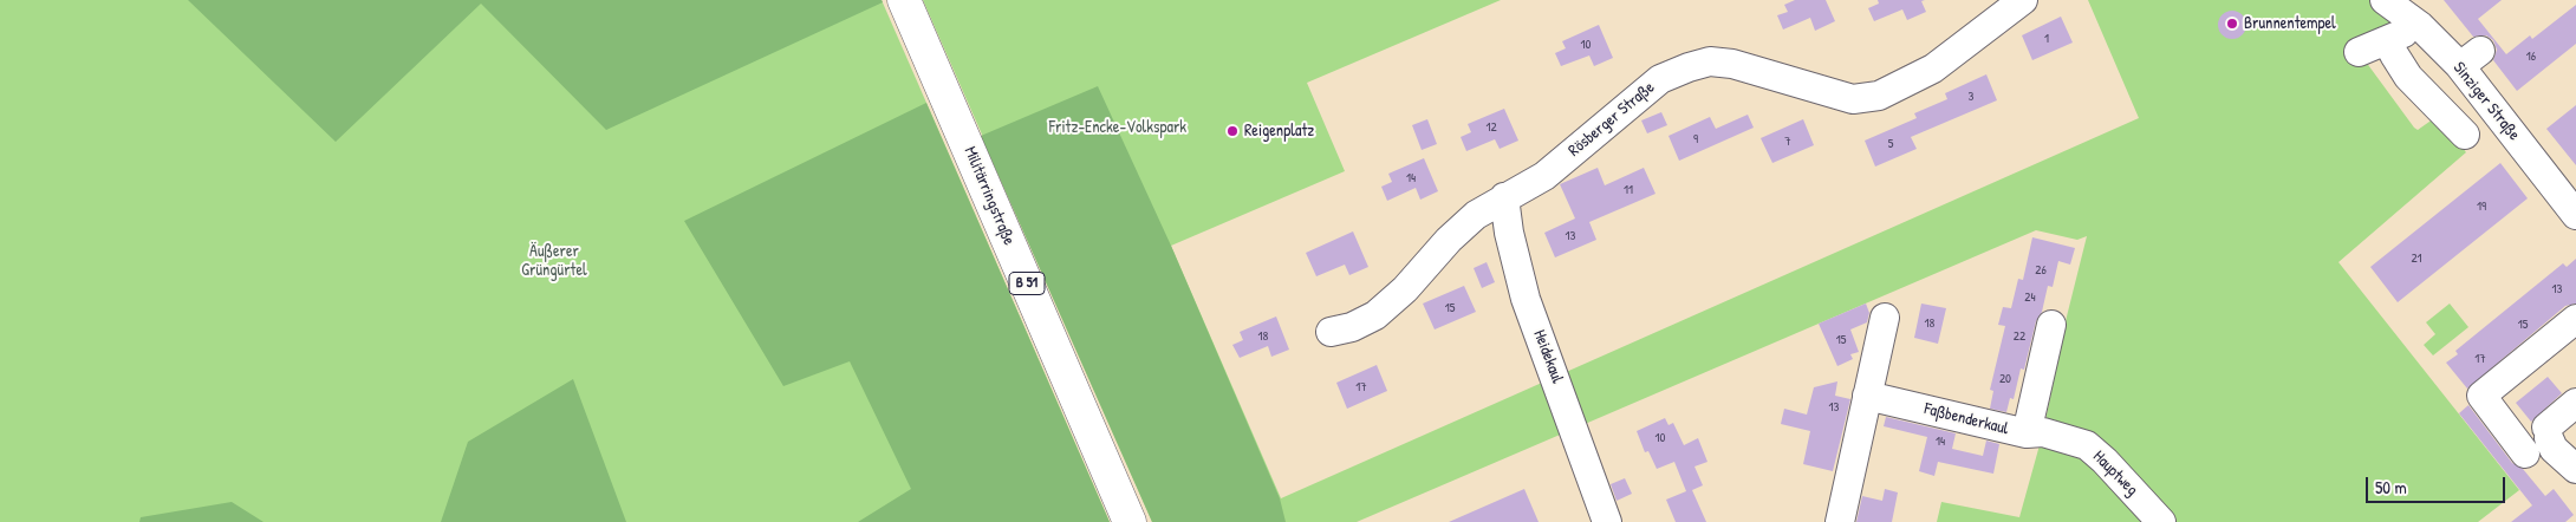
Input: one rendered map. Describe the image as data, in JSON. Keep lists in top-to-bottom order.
{
  "streets": {
    "main road": ["Militärringstraße", "B 51"],
    "street": [
      "Sinziger Straße",
      "Rösberger Straße",
      "Heidekaul",
      "Faßbenderkaul",
      "Hauptweg"
    ]
  },
  "crossings": [
    ["Rösberger Straße", "Heidekaul"],
    ["Faßbenderkaul", "Hauptweg"]
  ],
  "parks": ["Fritz-Encke-Volkspark", "Äußerer Grüngürtel"],
  "places": ["Brunnentempel", "Reigenplatz"],
  "house_numbers": [
    "1",
    "10",
    "16",
    "3",
    "12",
    "9",
    "7",
    "5",
    "14",
    "11",
    "19",
    "13",
    "21",
    "26",
    "13",
    "24",
    "15",
    "18",
    "15",
    "18",
    "22",
    "15",
    "17",
    "20",
    "17",
    "13",
    "10",
    "14"
  ],
  "scale_bar": "50 m"
}
